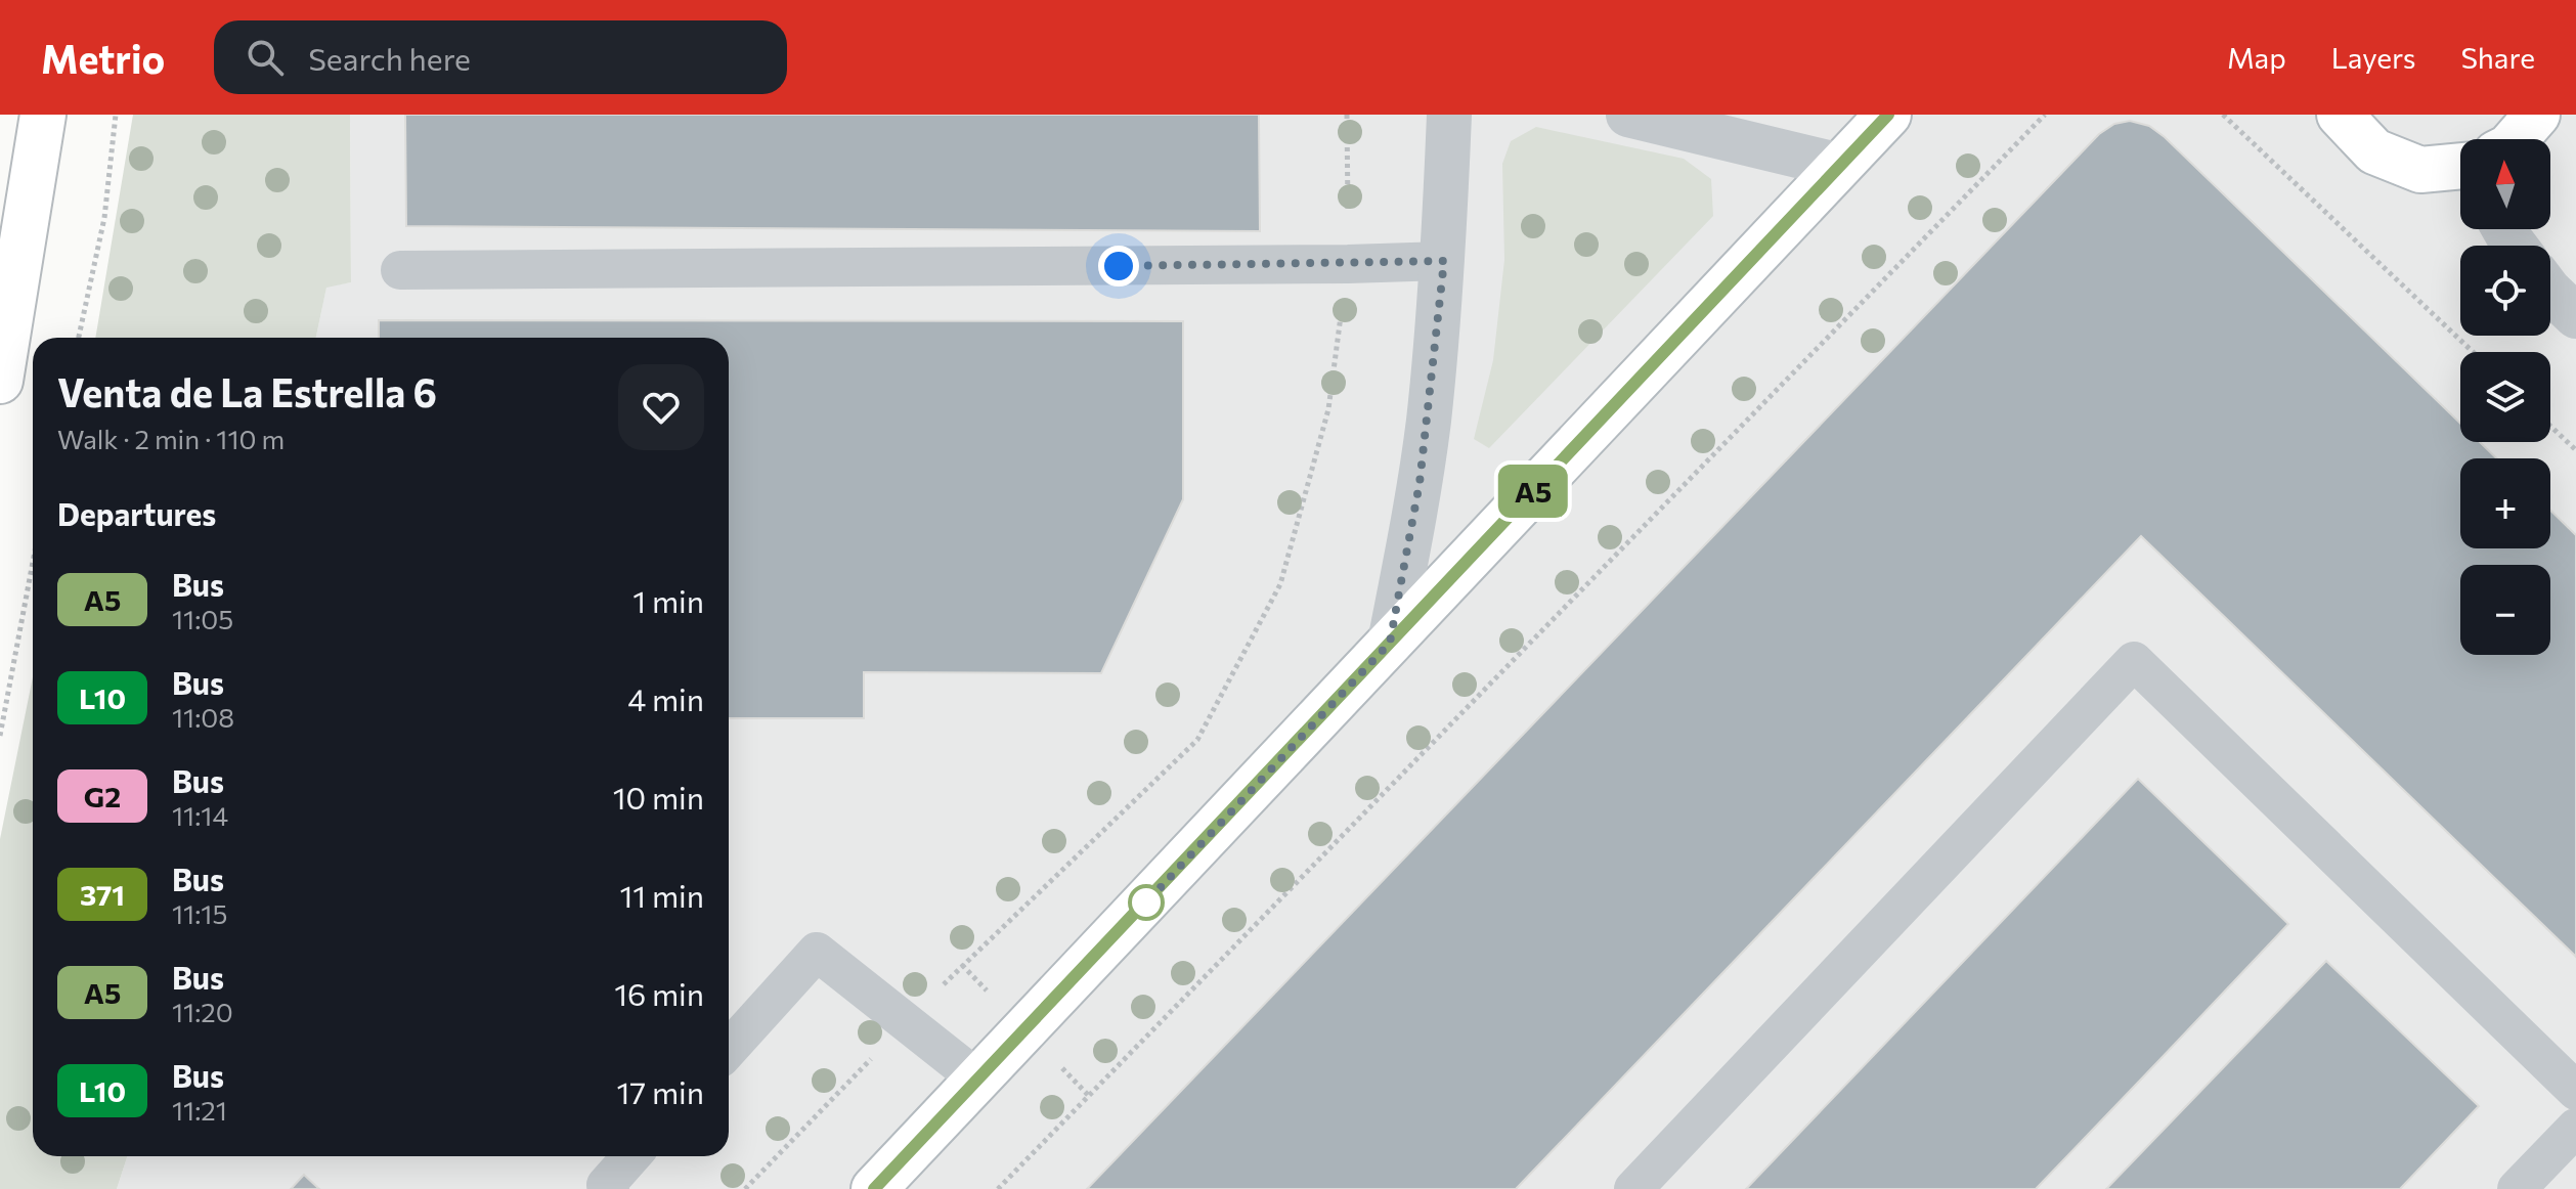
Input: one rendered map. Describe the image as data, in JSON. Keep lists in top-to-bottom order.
{
  "lines": ["bus line A5"],
  "north": "top",
  "page": {
    "header": "Metrio",
    "search": "Search here",
    "nav": ["Map", "Layers", "Share"],
    "on_map": "A5",
    "map_buttons": ["+", "−"],
    "heading": [
      ["Venta de La Estrella 6", "Walk · 2 min · 110 m"],
      "Departures"
    ],
    "list": [
      {
        "mark": "A5",
        "name": "Bus",
        "note": "11:05",
        "value": "1 min"
      },
      {
        "mark": "L10",
        "name": "Bus",
        "note": "11:08",
        "value": "4 min"
      },
      {
        "mark": "G2",
        "name": "Bus",
        "note": "11:14",
        "value": "10 min"
      },
      {
        "mark": "371",
        "name": "Bus",
        "note": "11:15",
        "value": "11 min"
      },
      {
        "mark": "A5",
        "name": "Bus",
        "note": "11:20",
        "value": "16 min"
      },
      {
        "mark": "L10",
        "name": "Bus",
        "note": "11:21",
        "value": "17 min"
      }
    ]
  }
}
